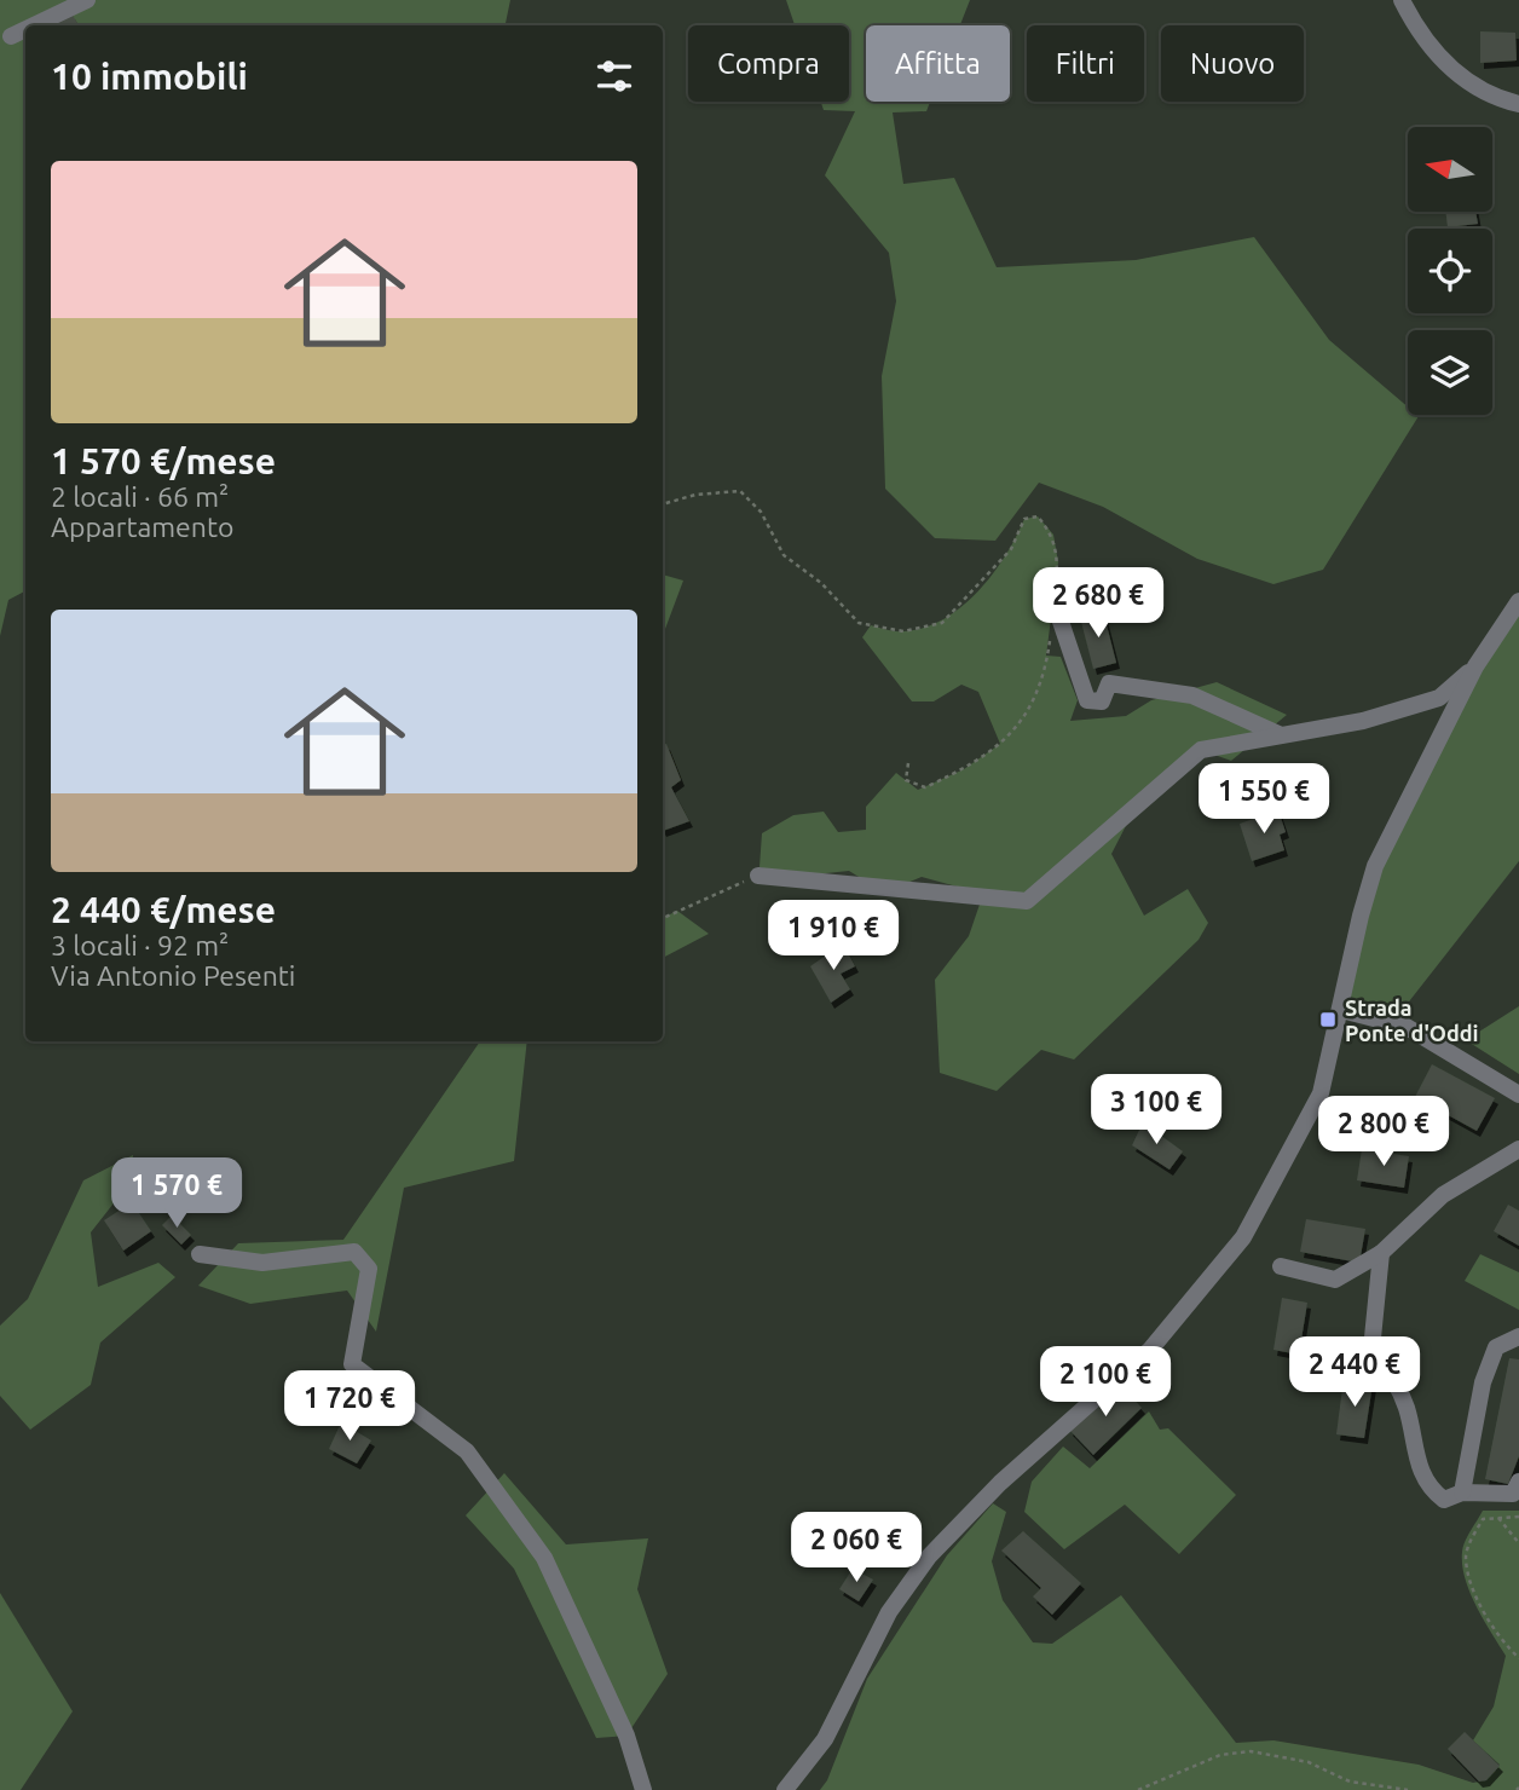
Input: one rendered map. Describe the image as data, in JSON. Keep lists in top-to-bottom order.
{
  "places": {
    "transit": ["Strada Ponte d'Oddi"]
  },
  "north": "left",
  "page": {
    "chip": [
      "Compra",
      "Affitta",
      "Filtri",
      "Nuovo"
    ],
    "heading": "10 immobili",
    "list": [
      {
        "name": "1 570 €/mese",
        "note": "2 locali · 66 m² · Appartamento"
      },
      {
        "name": "2 440 €/mese",
        "note": "3 locali · 92 m² · Via Antonio Pesenti"
      }
    ],
    "price": [
      "2 680 €",
      "1 550 €",
      "1 910 €",
      "3 100 €",
      "2 800 €",
      "1 570 €",
      "2 440 €",
      "2 100 €",
      "1 720 €",
      "2 060 €"
    ]
  }
}
